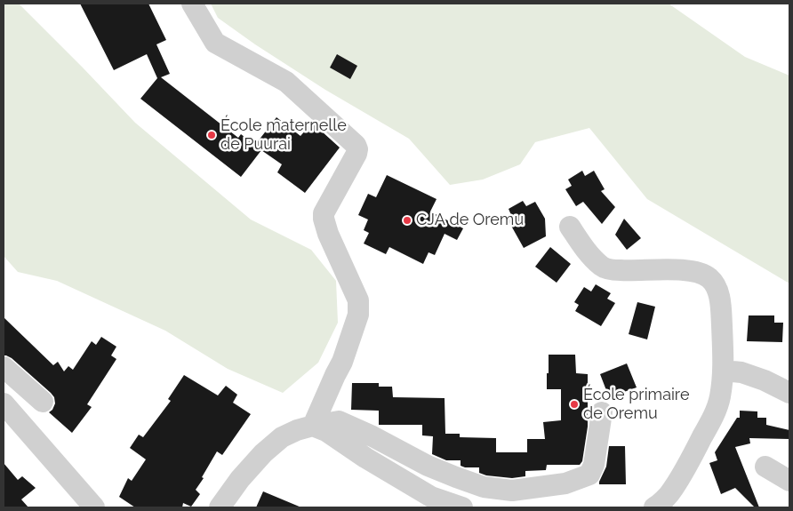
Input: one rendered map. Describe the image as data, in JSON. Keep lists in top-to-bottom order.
{
  "places": ["École maternelle de Puurai", "CJA de Oremu", "École primaire de Oremu"]
}
